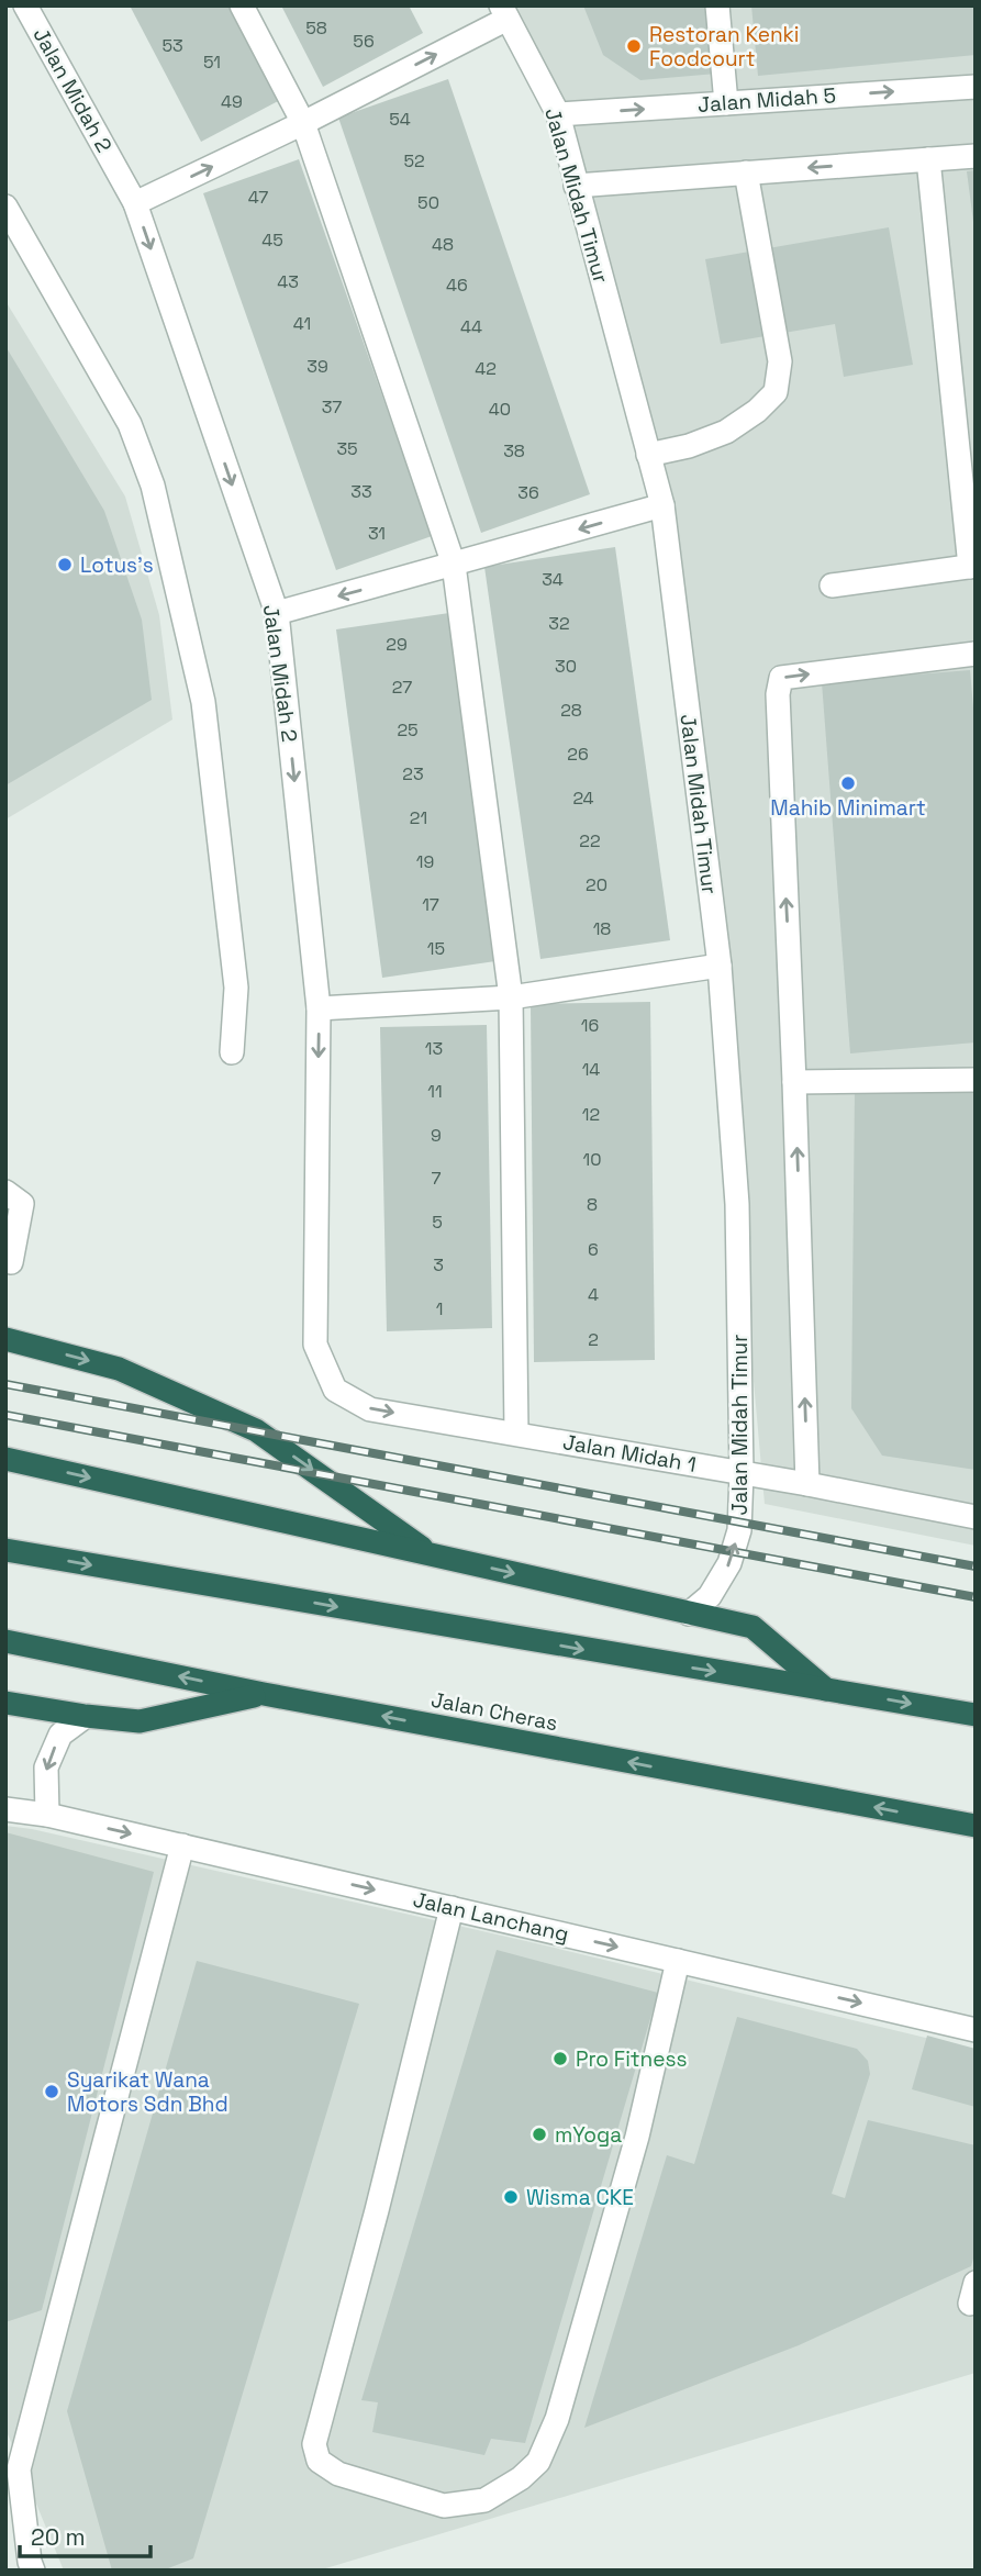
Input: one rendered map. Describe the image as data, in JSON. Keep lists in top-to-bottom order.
{
  "streets": {
    "highway": ["Jalan Cheras"],
    "street": [
      "Jalan Midah 2",
      "Jalan Midah 5",
      "Jalan Midah Timur",
      "Jalan Midah 1",
      "Jalan Lanchang"
    ]
  },
  "crossings": [
    ["Jalan Midah 2", "Jalan Midah 1"],
    ["Jalan Midah 5", "Jalan Midah Timur"],
    ["Jalan Midah Timur", "Jalan Midah 1"]
  ],
  "one_way": ["Jalan Lanchang"],
  "places": [
    "Restoran Kenki Foodcourt",
    "Lotus's",
    "Mahib Minimart",
    "Pro Fitness",
    "Syarikat Wana Motors Sdn Bhd",
    "mYoga",
    "Wisma CKE"
  ],
  "house_numbers": [
    "58",
    "56",
    "53",
    "51",
    "49",
    "54",
    "52",
    "47",
    "50",
    "45",
    "48",
    "43",
    "46",
    "41",
    "44",
    "39",
    "42",
    "37",
    "40",
    "35",
    "38",
    "33",
    "36",
    "31",
    "34",
    "32",
    "29",
    "30",
    "27",
    "28",
    "25",
    "26",
    "23",
    "24",
    "21",
    "22",
    "19",
    "20",
    "17",
    "18",
    "15",
    "16",
    "13",
    "14",
    "11",
    "12",
    "9",
    "10",
    "7",
    "8",
    "5",
    "6",
    "3",
    "4",
    "1",
    "2"
  ],
  "scale_bar": "20 m"
}
